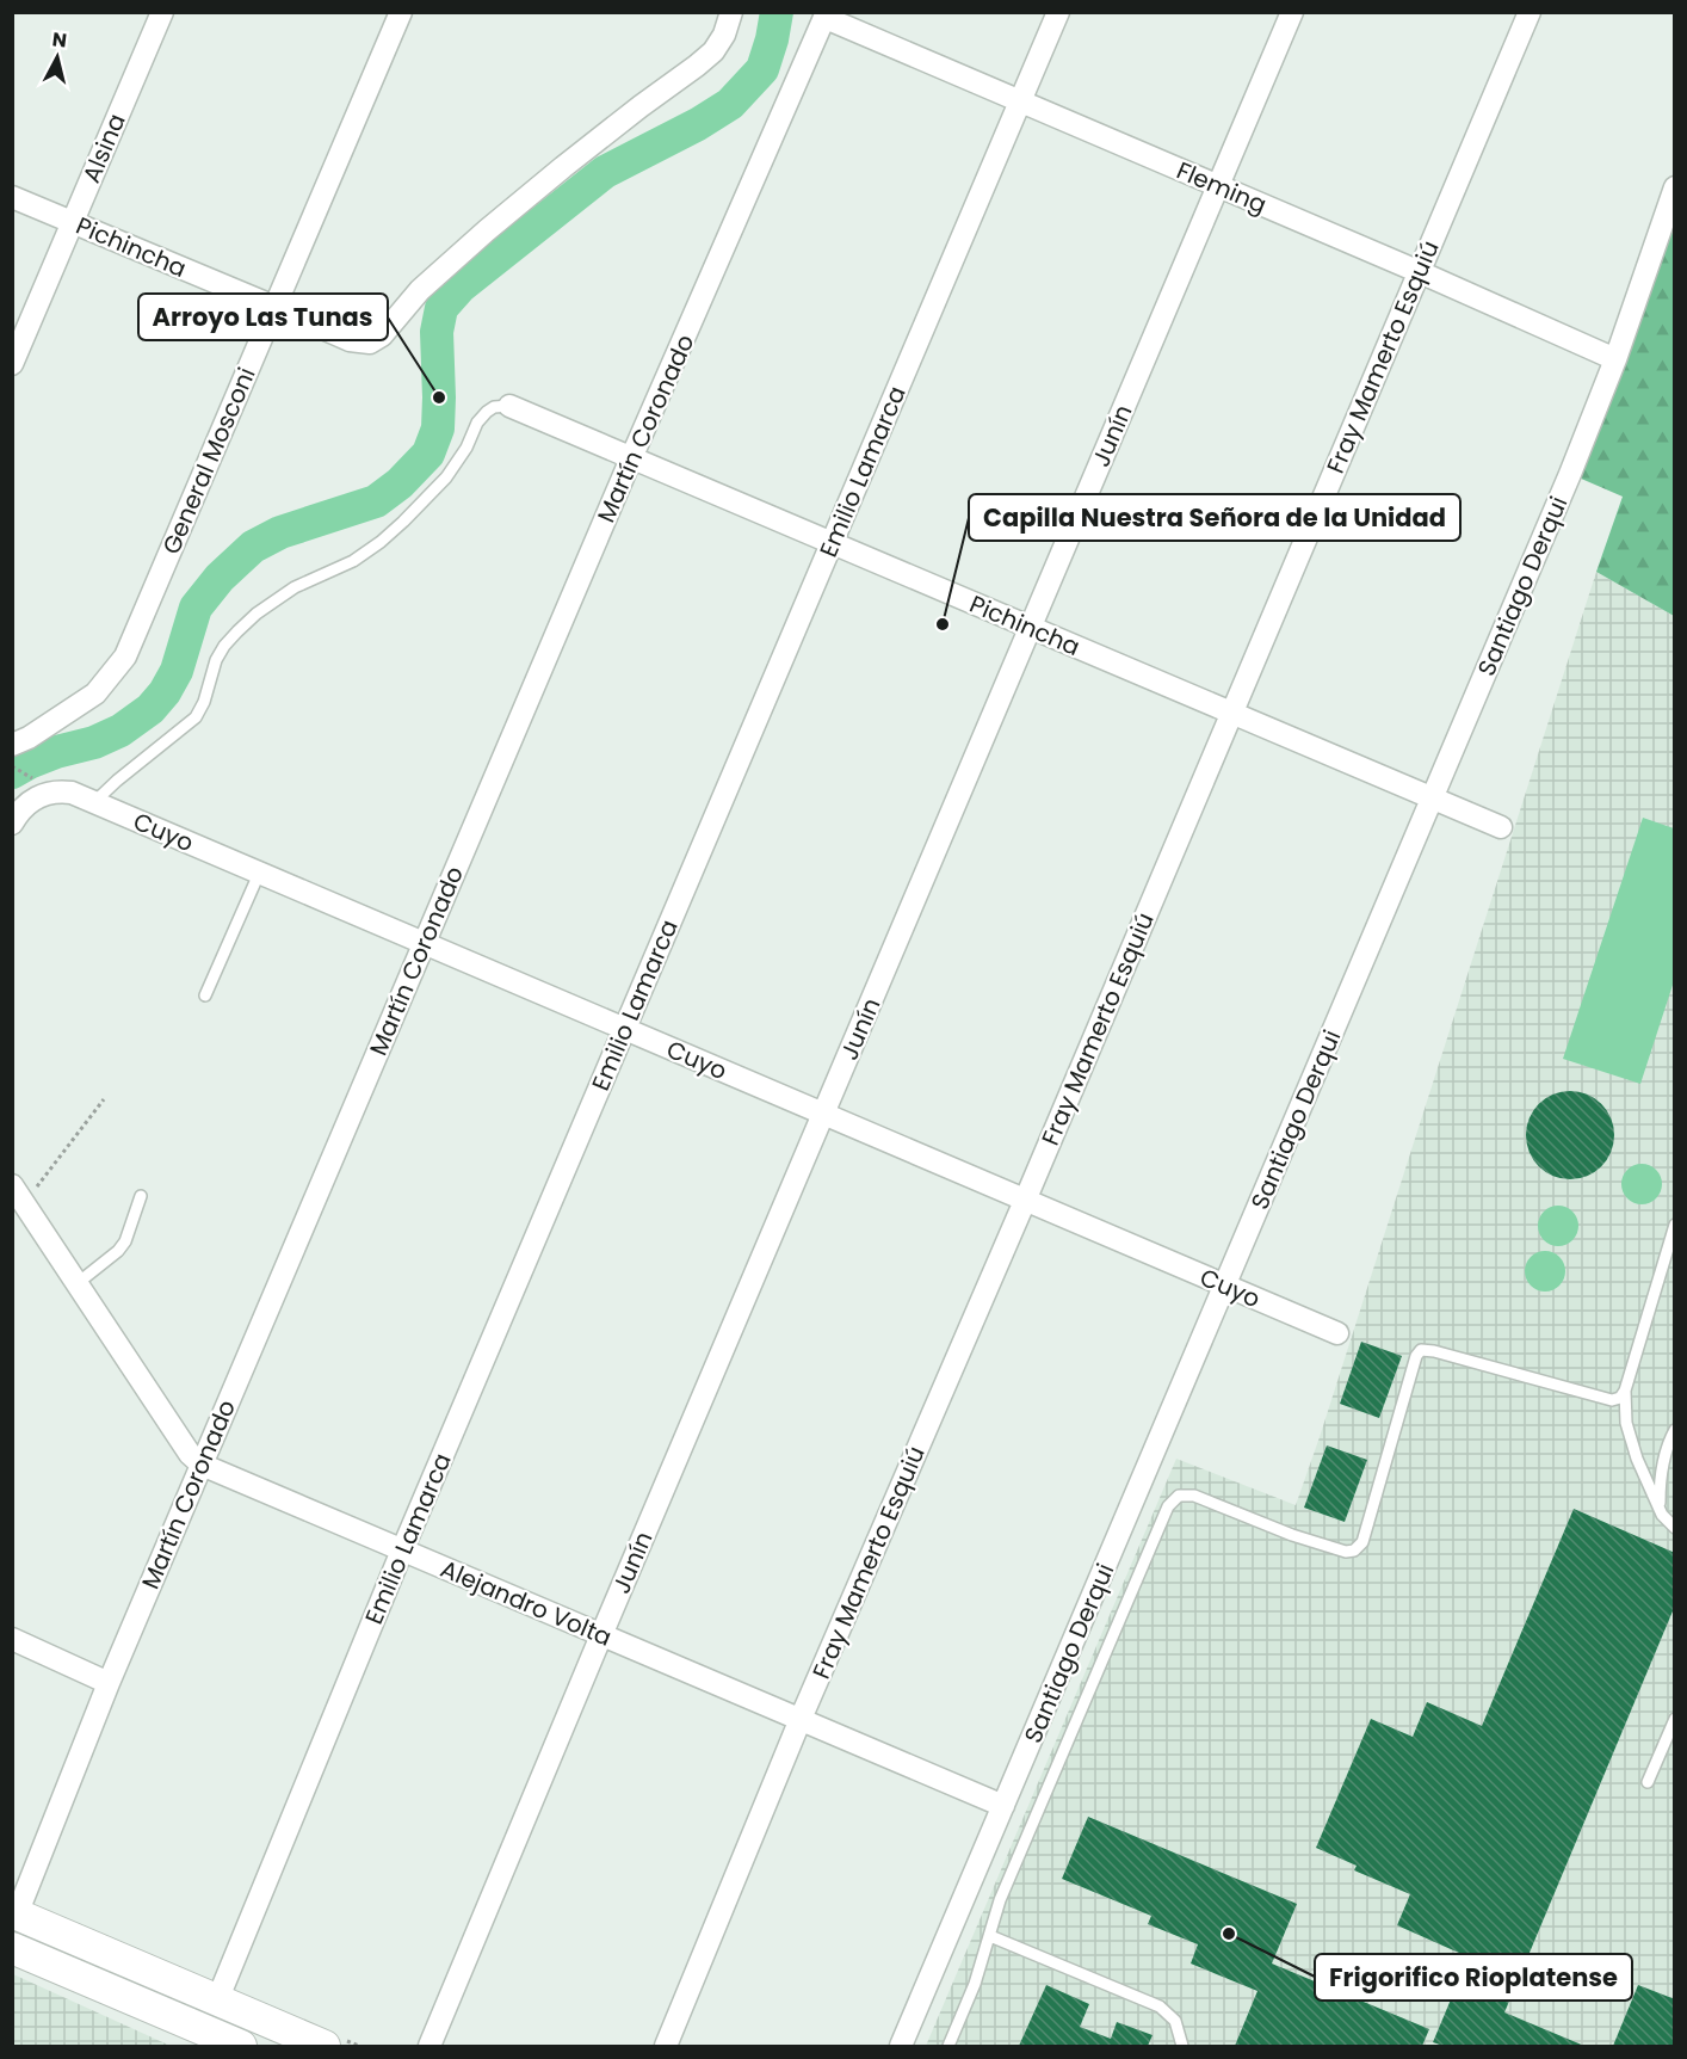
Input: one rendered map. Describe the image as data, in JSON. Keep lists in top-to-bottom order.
{
  "streets": {
    "street": [
      "Alsina",
      "Fleming",
      "Pichincha",
      "Fray Mamerto Esquiú",
      "Martín Coronado",
      "Junín",
      "General Mosconi",
      "Emilio Lamarca",
      "Santiago Derqui",
      "Cuyo",
      "Alejandro Volta"
    ]
  },
  "crossings": [
    ["Alsina", "Pichincha"],
    ["Fleming", "Fray Mamerto Esquiú"],
    ["Fleming", "Martín Coronado"],
    ["Fleming", "Junín"],
    ["Fleming", "Emilio Lamarca"],
    ["Fleming", "Santiago Derqui"],
    ["Pichincha", "Fray Mamerto Esquiú"],
    ["Pichincha", "Martín Coronado"],
    ["Pichincha", "Junín"],
    ["Pichincha", "General Mosconi"],
    ["Pichincha", "Emilio Lamarca"],
    ["Pichincha", "Santiago Derqui"],
    ["Fray Mamerto Esquiú", "Cuyo"],
    ["Fray Mamerto Esquiú", "Alejandro Volta"],
    ["Martín Coronado", "Cuyo"],
    ["Martín Coronado", "Alejandro Volta"],
    ["Junín", "Cuyo"],
    ["Junín", "Alejandro Volta"],
    ["Emilio Lamarca", "Cuyo"],
    ["Emilio Lamarca", "Alejandro Volta"],
    ["Santiago Derqui", "Cuyo"],
    ["Santiago Derqui", "Alejandro Volta"]
  ],
  "places": ["Arroyo Las Tunas", "Capilla Nuestra Señora de la Unidad", "Frigorifico Rioplatense"],
  "north": "top"
}
